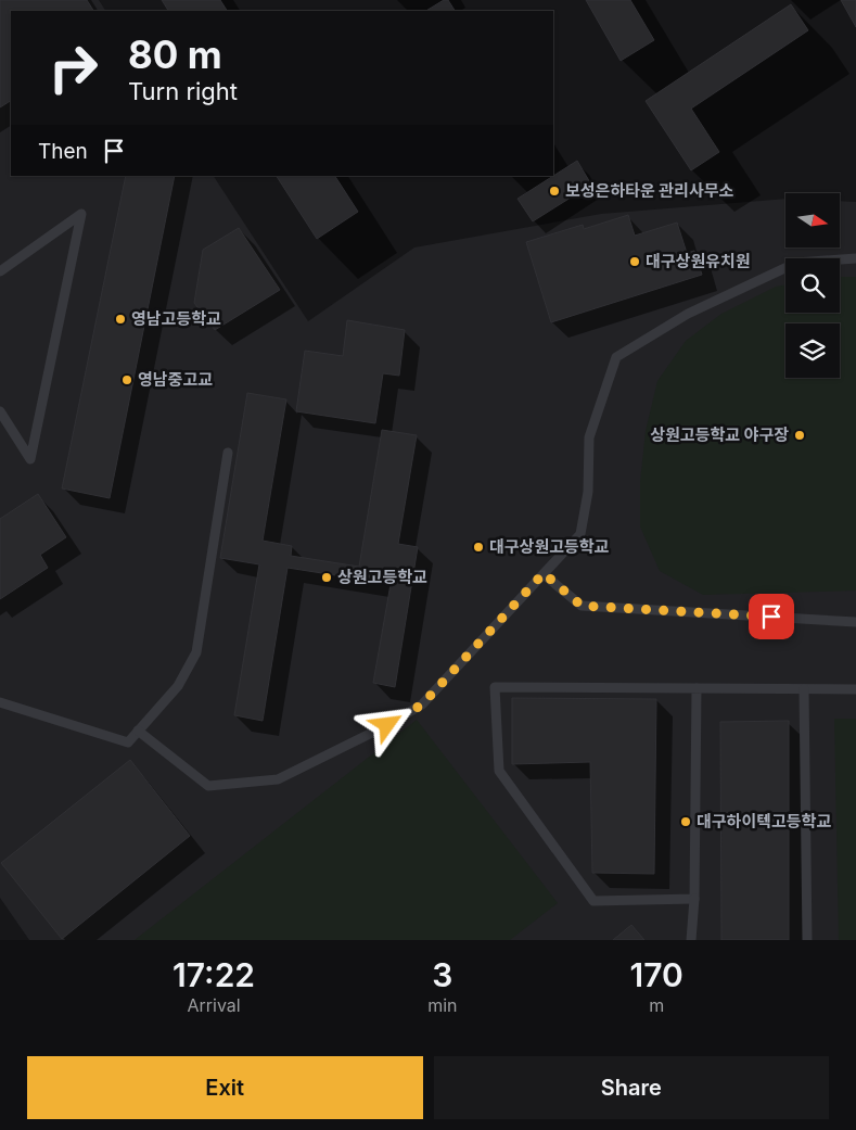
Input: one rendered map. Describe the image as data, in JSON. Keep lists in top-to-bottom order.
{
  "places": [
    "보성은하타운 관리사무소",
    "대구상원유치원",
    "영남고등학교",
    "영남중고교",
    "상원고등학교 야구장",
    "대구상원고등학교",
    "상원고등학교",
    "대구하이텍고등학교"
  ],
  "north": "right",
  "page": {
    "turn": ["80 m", "Turn right"],
    "then": "Then",
    "eta": [
      "17:22",
      "Arrival",
      "3",
      "min",
      "170",
      "m"
    ],
    "buttons": ["Exit", "Share"]
  }
}
